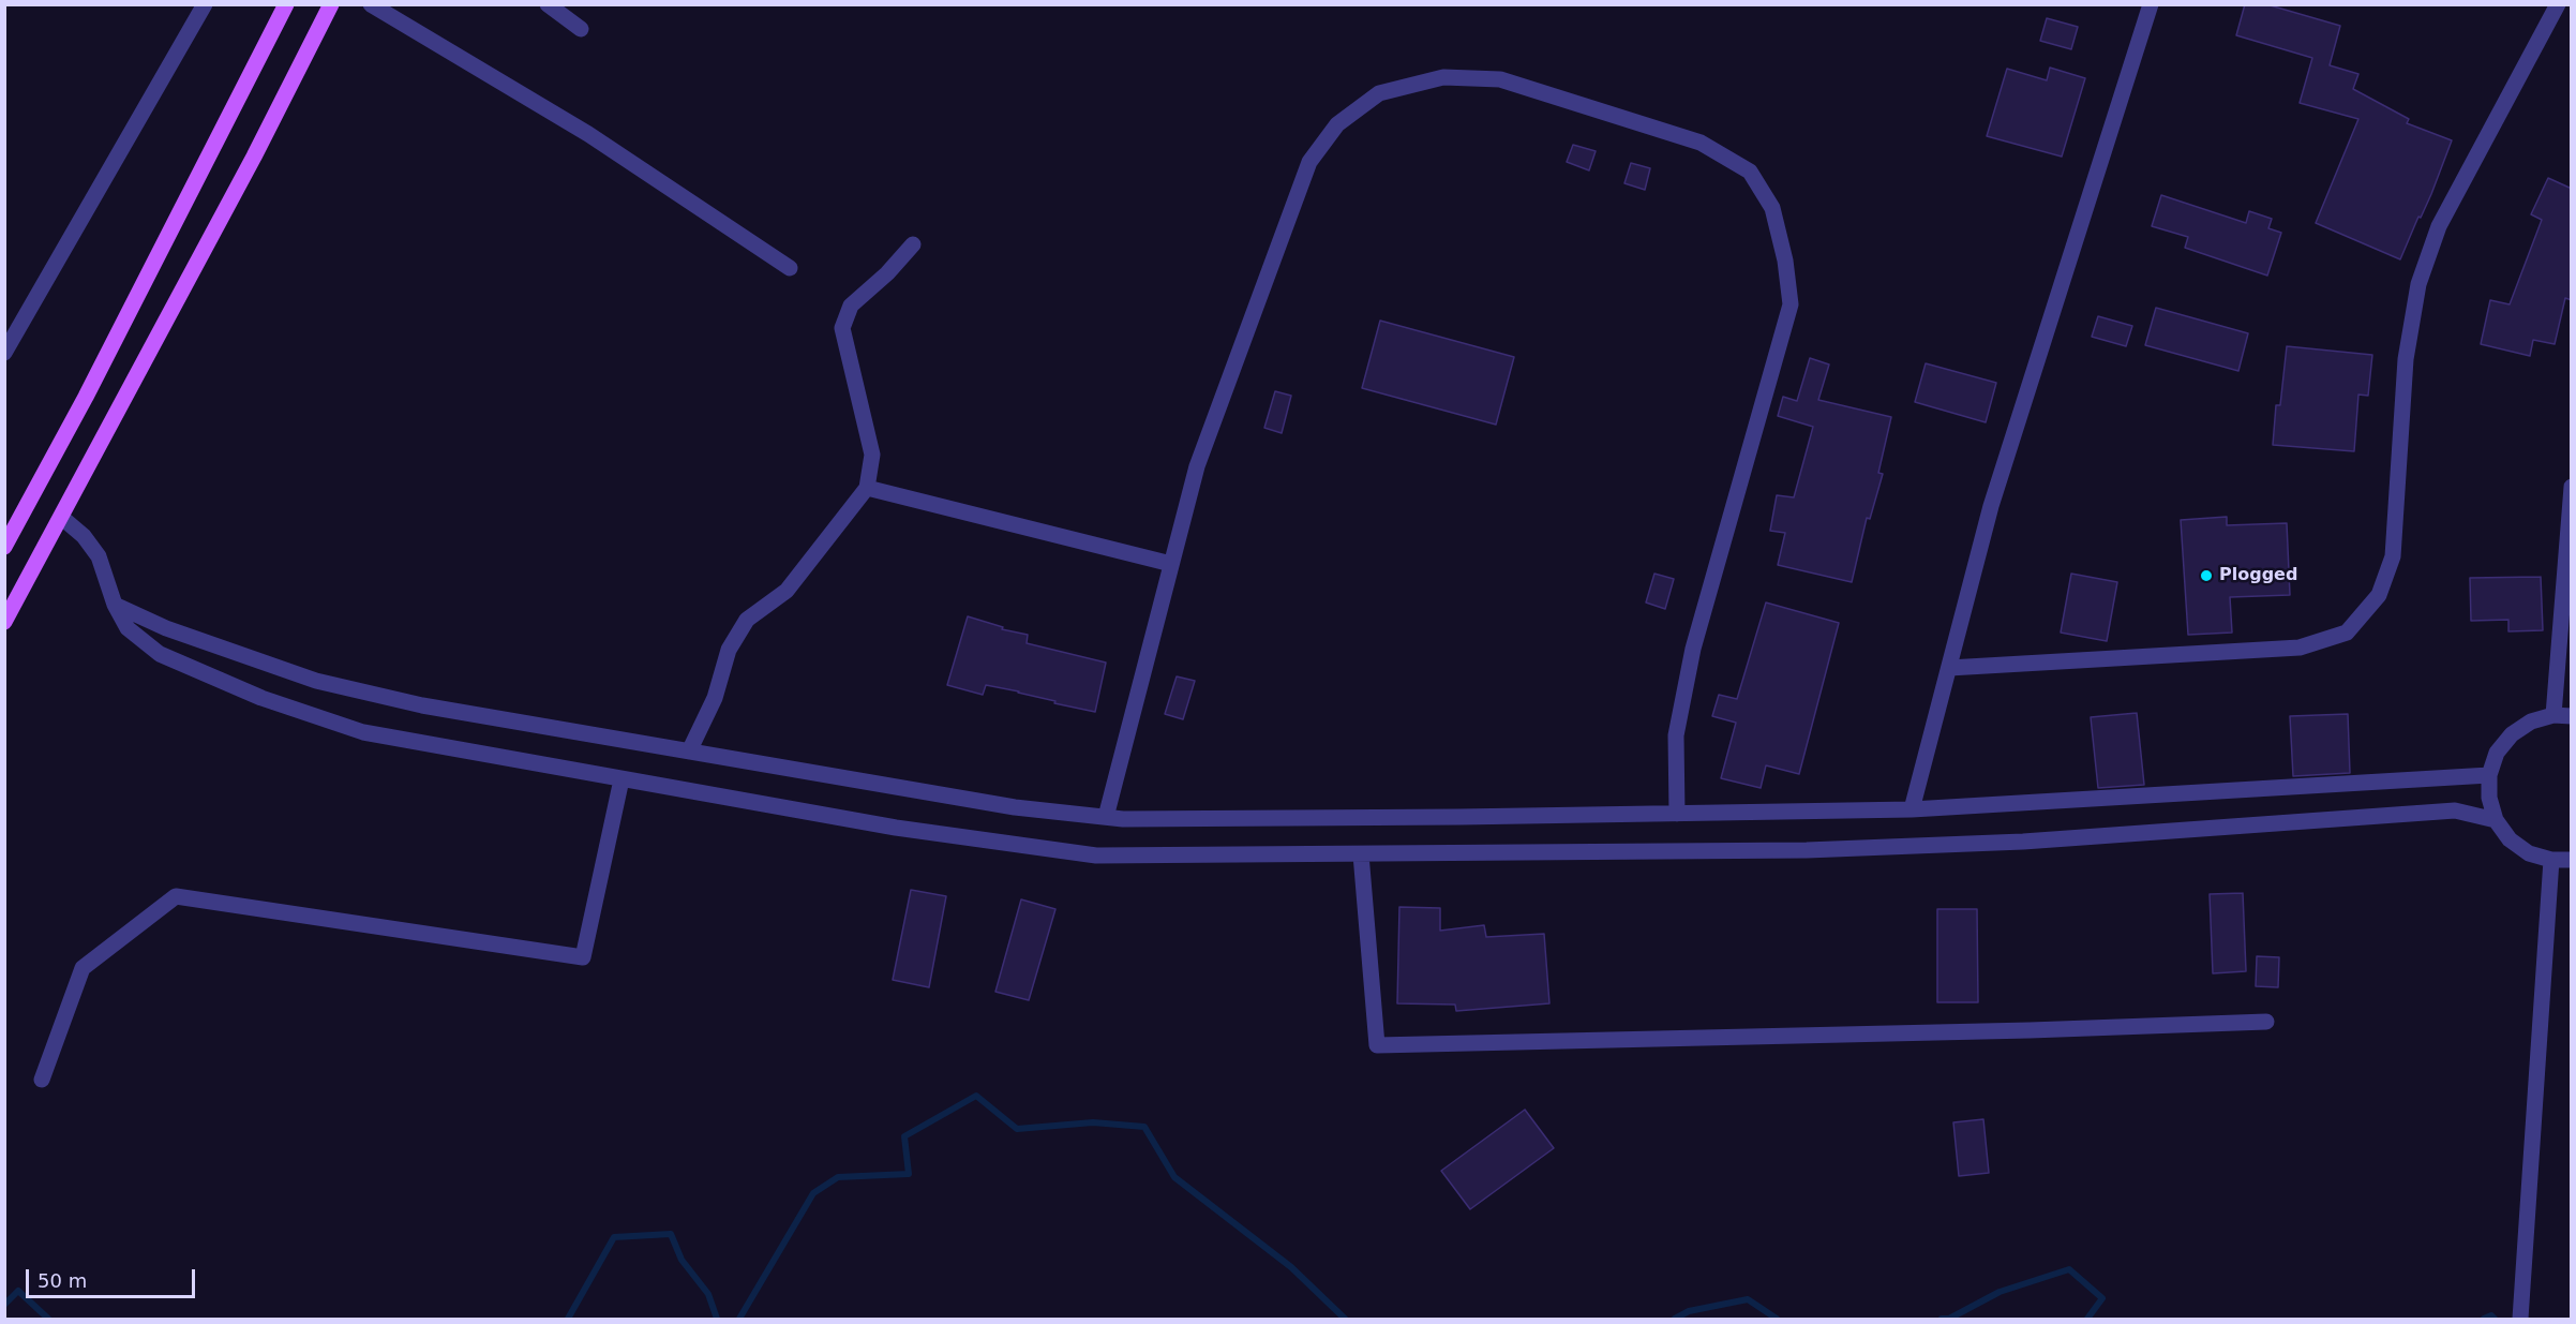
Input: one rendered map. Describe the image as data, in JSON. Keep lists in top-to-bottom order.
{
  "places": ["Plogged"],
  "scale_bar": "50 m"
}
